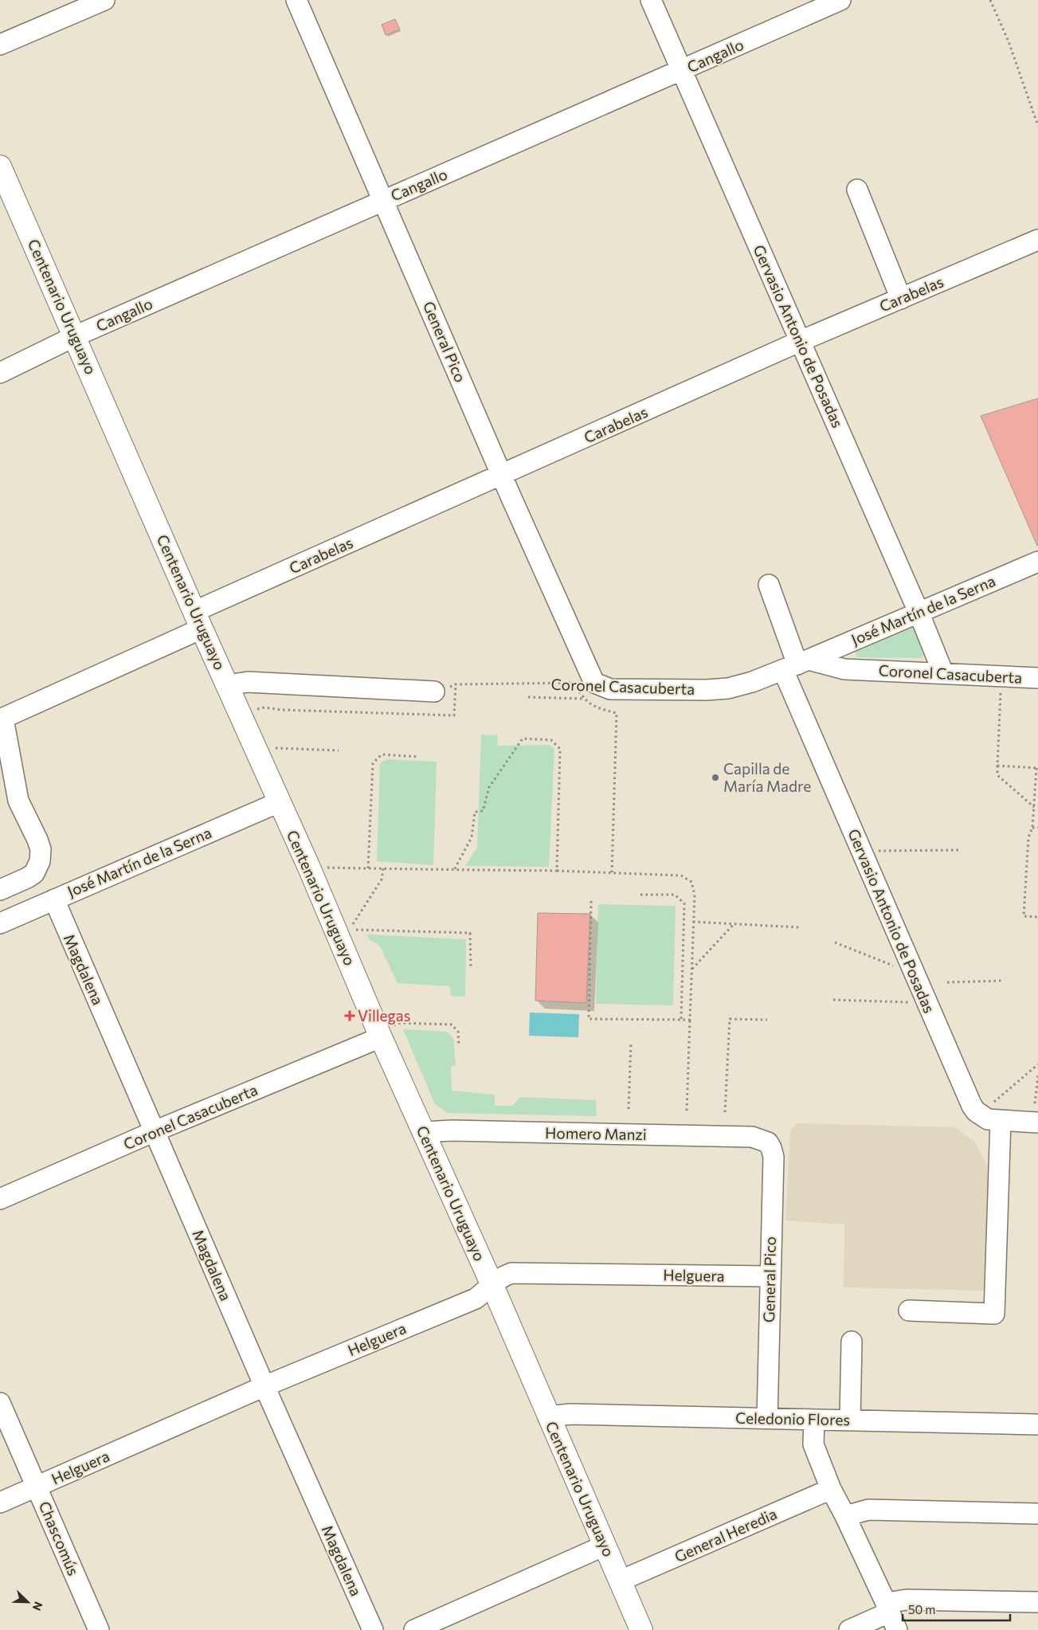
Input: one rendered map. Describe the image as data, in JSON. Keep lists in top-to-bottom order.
{
  "streets": {
    "main road": ["Centenario Uruguayo"],
    "street": [
      "Cangallo",
      "Carabelas",
      "Gervasio Antonio de Posadas",
      "General Pico",
      "José Martín de la Serna",
      "Coronel Casacuberta",
      "Magdalena",
      "Homero Manzi",
      "Helguera",
      "Celedonio Flores",
      "General Heredia",
      "Chascomús"
    ]
  },
  "crossings": [
    ["Cangallo", "Centenario Uruguayo"],
    ["Cangallo", "Gervasio Antonio de Posadas"],
    ["Cangallo", "General Pico"],
    ["Carabelas", "Centenario Uruguayo"],
    ["Carabelas", "Gervasio Antonio de Posadas"],
    ["Carabelas", "General Pico"],
    ["Centenario Uruguayo", "José Martín de la Serna"],
    ["Centenario Uruguayo", "Coronel Casacuberta"],
    ["Centenario Uruguayo", "Homero Manzi"],
    ["Centenario Uruguayo", "Helguera"],
    ["Centenario Uruguayo", "Celedonio Flores"],
    ["Centenario Uruguayo", "General Heredia"],
    ["Gervasio Antonio de Posadas", "José Martín de la Serna"],
    ["Gervasio Antonio de Posadas", "Coronel Casacuberta"],
    ["General Pico", "Coronel Casacuberta"],
    ["General Pico", "Homero Manzi"],
    ["General Pico", "Helguera"],
    ["General Pico", "Celedonio Flores"],
    ["José Martín de la Serna", "Coronel Casacuberta"],
    ["José Martín de la Serna", "Magdalena"],
    ["Coronel Casacuberta", "Magdalena"],
    ["Magdalena", "Helguera"],
    ["Helguera", "Chascomús"]
  ],
  "places": {
    "other": ["Capilla de María Madre"],
    "health": ["Villegas"]
  },
  "scale_bar": "50 m",
  "north": "bottom right"
}
